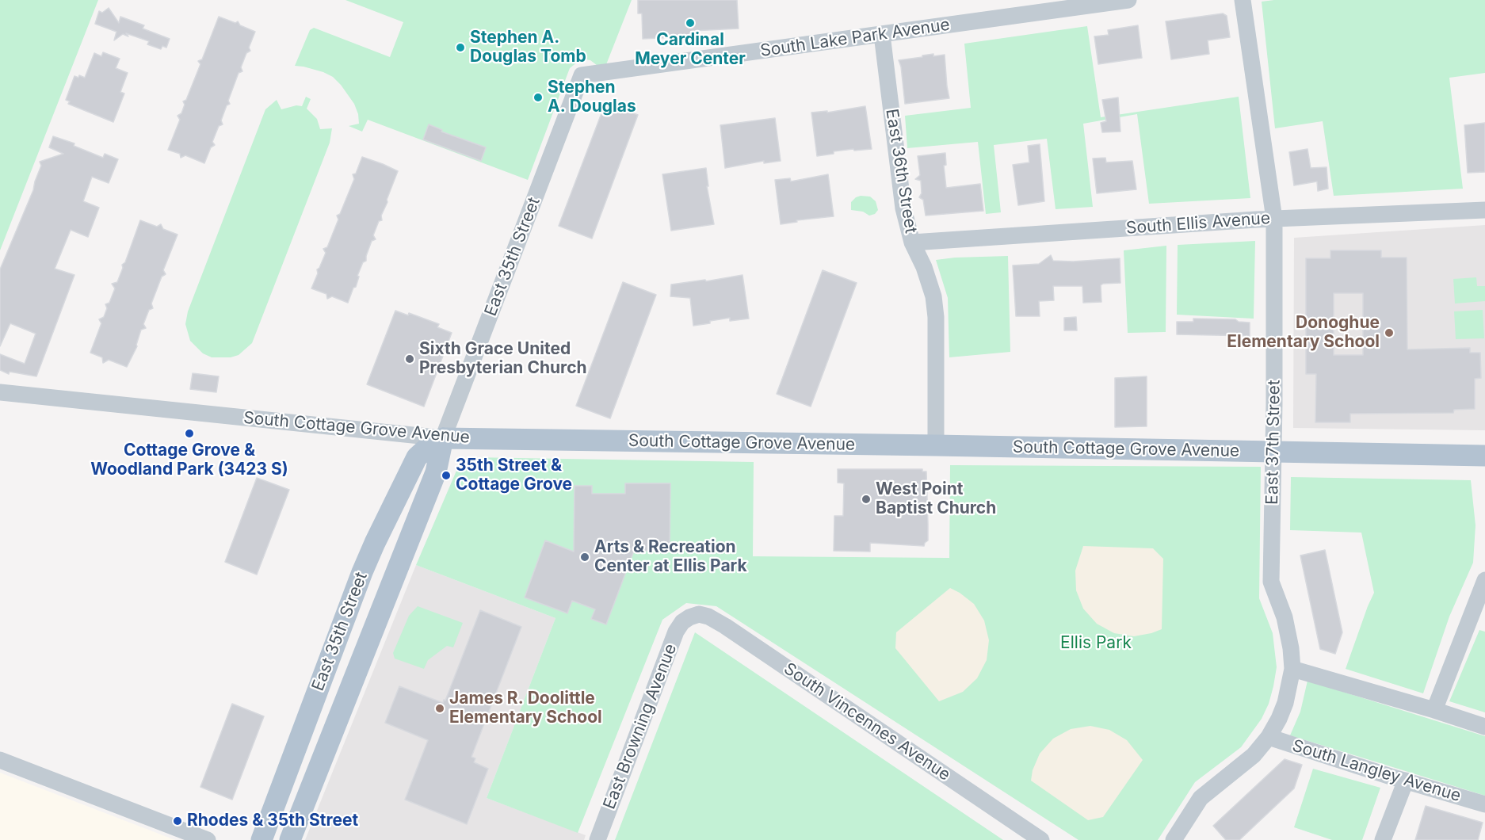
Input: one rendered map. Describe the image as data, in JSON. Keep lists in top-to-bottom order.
{
  "streets": {
    "main road": ["East 35th Street", "South Cottage Grove Avenue"],
    "street": [
      "South Lake Park Avenue",
      "East 36th Street",
      "South Ellis Avenue",
      "East 37th Street",
      "South Vincennes Avenue",
      "East Browning Avenue",
      "South Langley Avenue"
    ]
  },
  "crossings": [
    ["South Lake Park Avenue", "East 36th Street"],
    ["South Lake Park Avenue", "East 35th Street"],
    ["East 36th Street", "South Ellis Avenue"],
    ["East 36th Street", "South Cottage Grove Avenue"],
    ["South Ellis Avenue", "East 37th Street"],
    ["East 35th Street", "South Cottage Grove Avenue"],
    ["South Cottage Grove Avenue", "East 37th Street"],
    ["East 37th Street", "South Langley Avenue"],
    ["South Vincennes Avenue", "East Browning Avenue"]
  ],
  "parks": ["Ellis Park"],
  "places": [
    "Cardinal Meyer Center",
    "Stephen A. Douglas Tomb",
    "Stephen A. Douglas",
    "Donoghue Elementary School",
    "Sixth Grace United Presbyterian Church",
    "Cottage Grove & Woodland Park (3423 S)",
    "35th Street & Cottage Grove",
    "West Point Baptist Church",
    "Arts & Recreation Center at Ellis Park",
    "James R. Doolittle Elementary School",
    "Rhodes & 35th Street"
  ]
}
